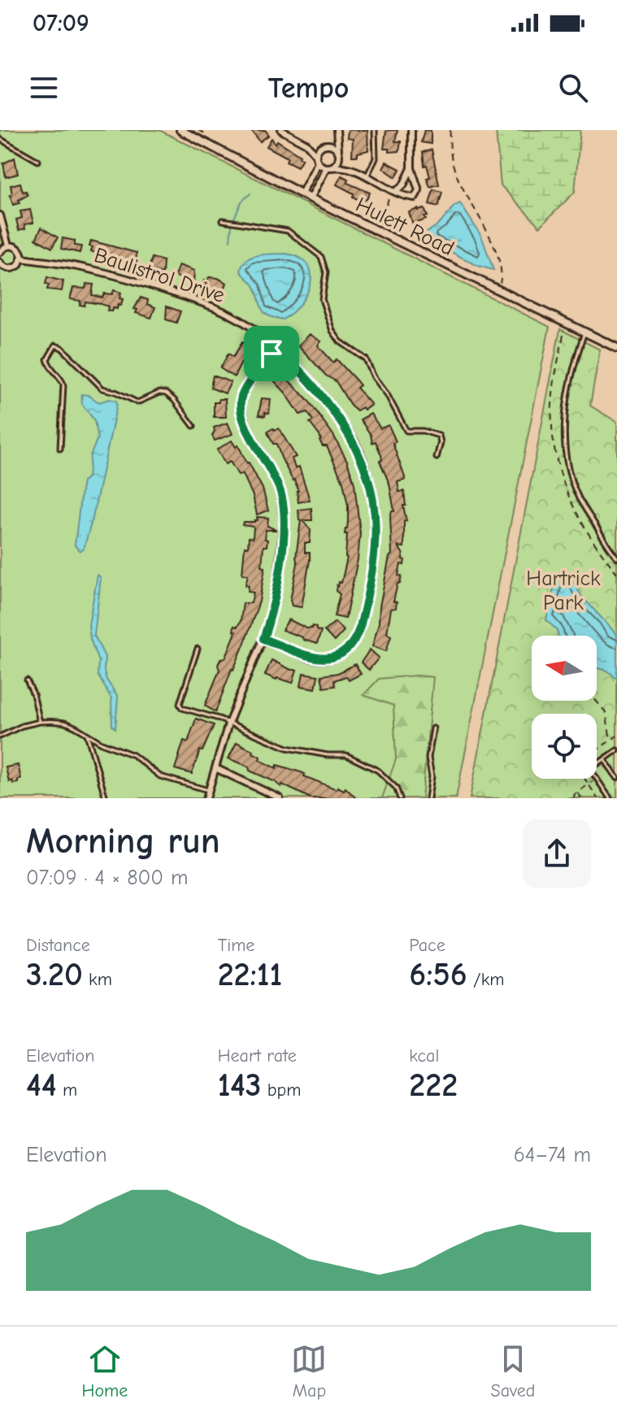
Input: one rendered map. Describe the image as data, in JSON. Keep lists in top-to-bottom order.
{
  "streets": {
    "street": ["Hulett Road", "Baulistrol Drive"]
  },
  "parks": ["Hartrick Park"],
  "north": "left",
  "page": {
    "status": "07:09",
    "header": "Tempo",
    "heading": ["Morning run", "07:09 · 4 × 800 m"],
    "stats": [
      ["Distance", "3.20 km"],
      ["Time", "22:11"],
      ["Pace", "6:56 /km"],
      ["Elevation", "44 m"],
      ["Heart rate", "143 bpm"],
      ["kcal", "222"]
    ],
    "chart": ["Elevation", "64–74 m"],
    "tabs": ["Home", "Map", "Saved"]
  }
}
